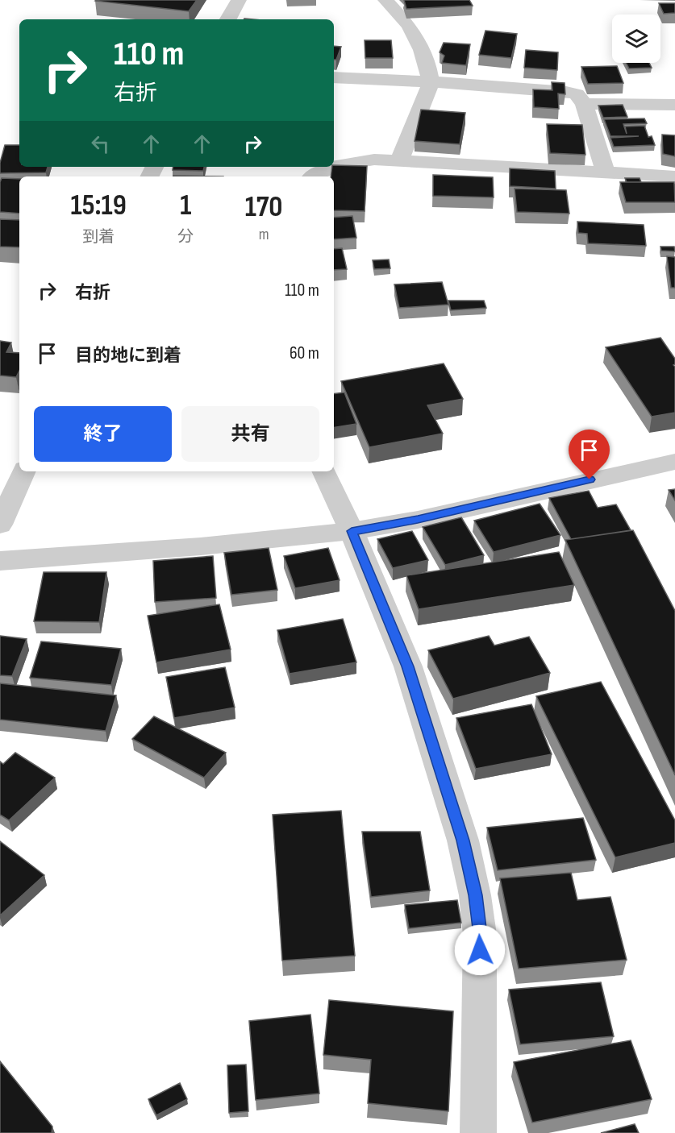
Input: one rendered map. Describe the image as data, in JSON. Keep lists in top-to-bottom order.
{
  "page": {
    "turn": ["110 m", "右折"],
    "eta": [
      "15:19",
      "到着",
      "1",
      "分",
      "170",
      "m"
    ],
    "list": [
      {
        "name": "右折",
        "value": "110 m"
      },
      {
        "name": "目的地に到着",
        "value": "60 m"
      }
    ],
    "buttons": ["終了", "共有"]
  }
}
